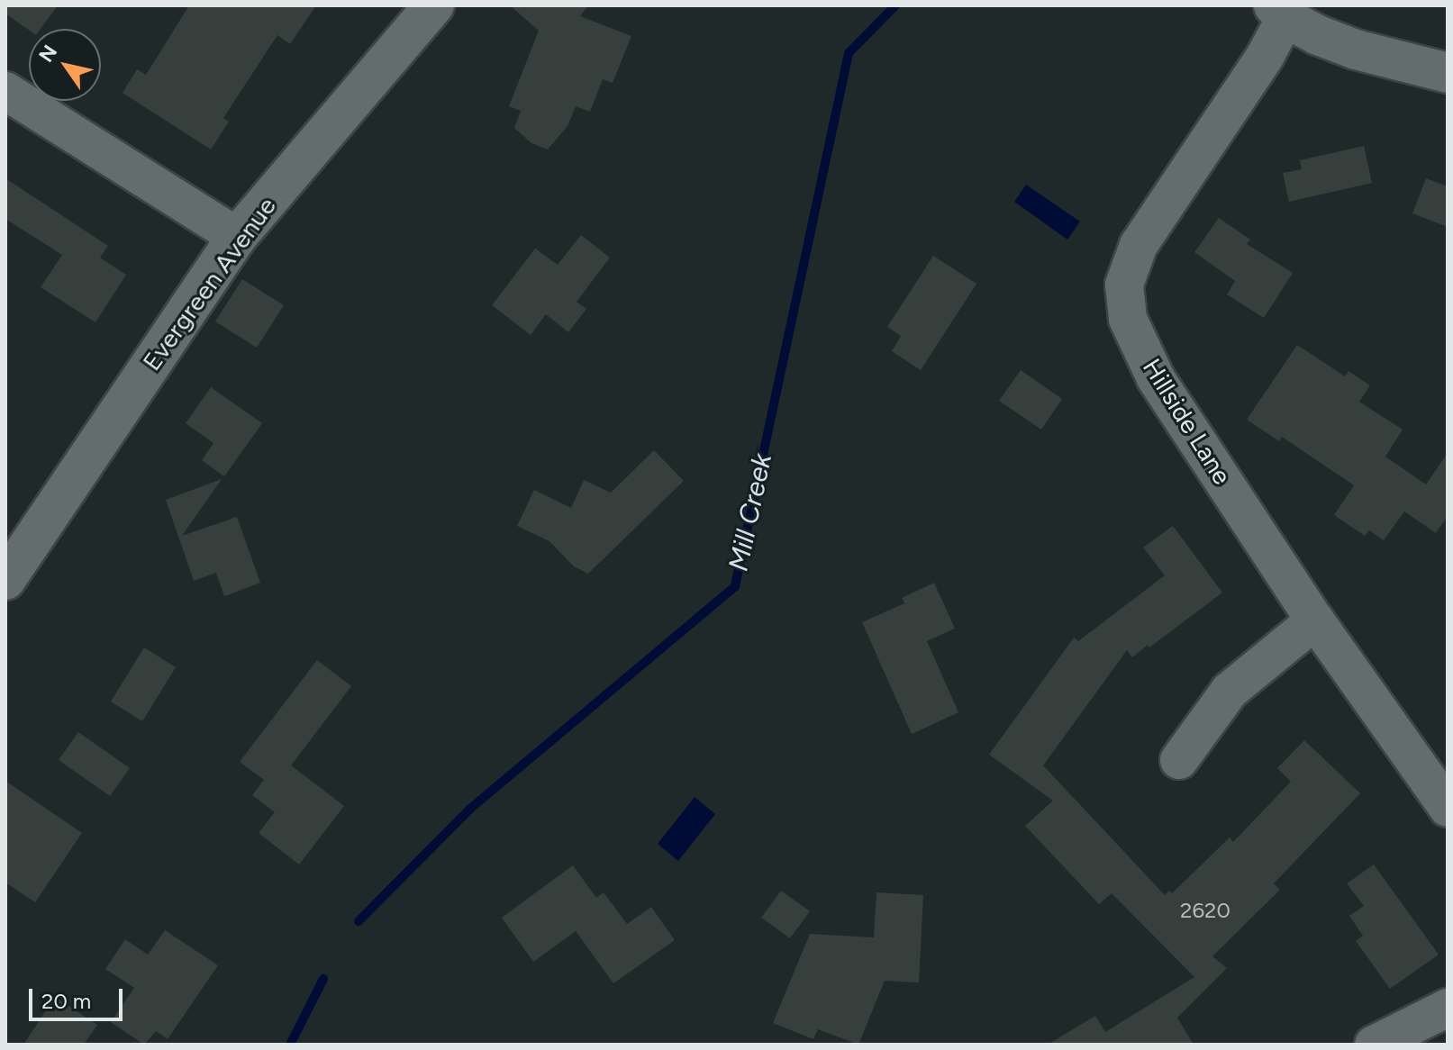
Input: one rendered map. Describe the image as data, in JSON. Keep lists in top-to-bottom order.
{
  "streets": {
    "street": ["Evergreen Avenue", "Hillside Lane"]
  },
  "water": ["Mill Creek"],
  "house_numbers": ["2620"],
  "scale_bar": "20 m",
  "north": "top left"
}
